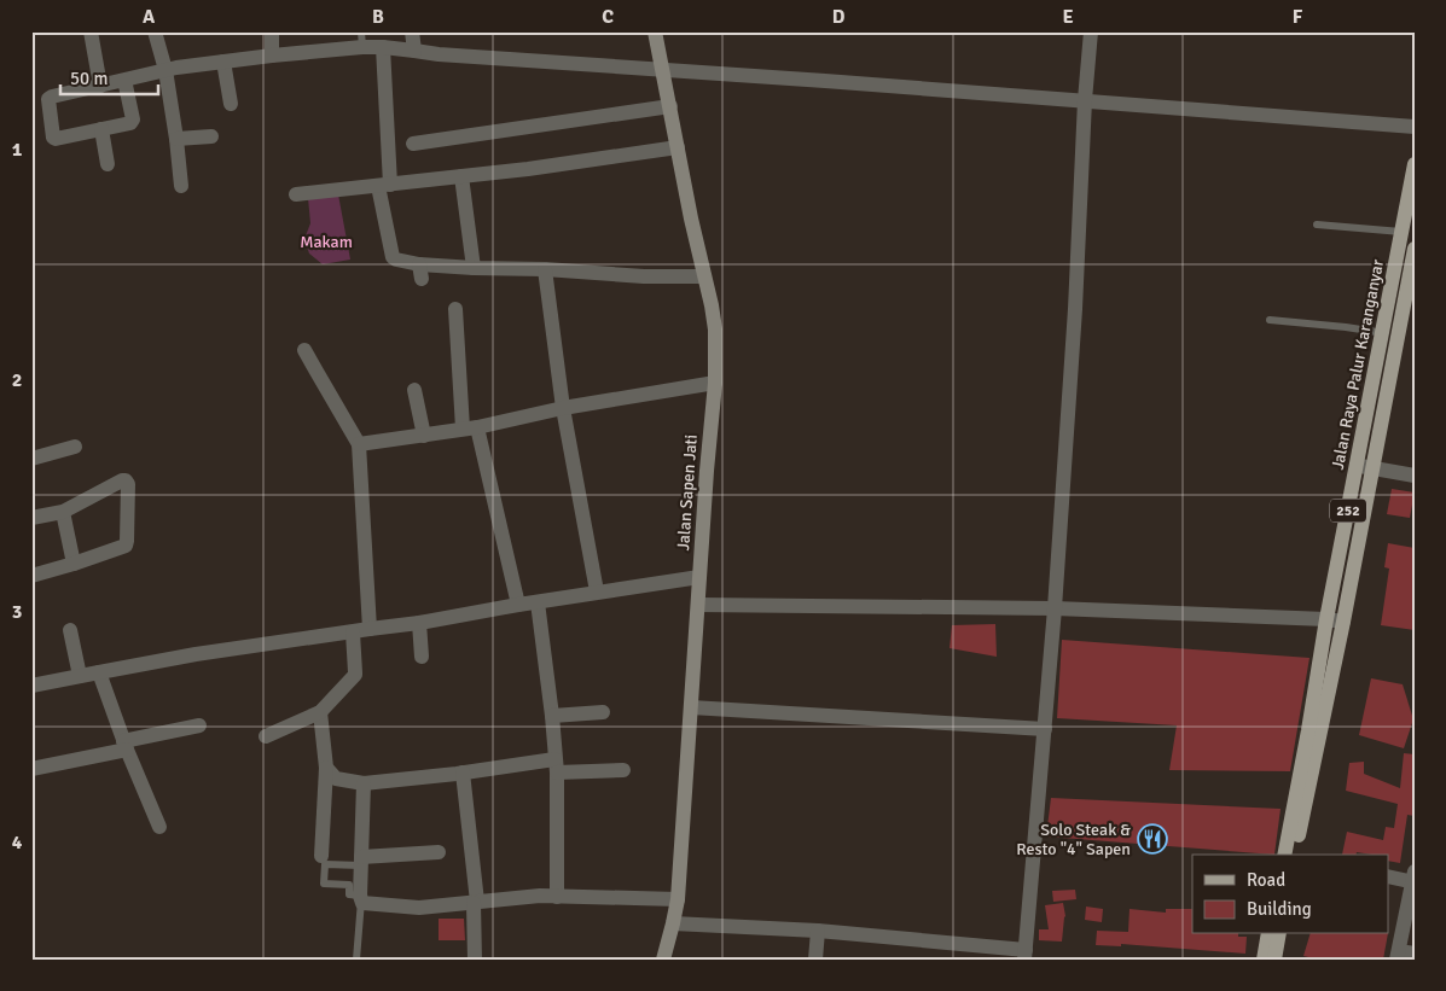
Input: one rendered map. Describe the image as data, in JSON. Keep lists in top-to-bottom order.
{
  "streets": {
    "main road": ["Jalan Raya Palur Karanganyar", "252"],
    "street": ["Jalan Sapen Jati"]
  },
  "parks": ["Makam"],
  "places": {
    "restaurant": ["Solo Steak & Resto \"4\" Sapen"]
  },
  "legend": ["Road", "Building"],
  "scale_bar": "50 m",
  "grid": {
    "columns": [
      "A",
      "B",
      "C",
      "D",
      "E",
      "F"
    ],
    "rows": [
      "1",
      "2",
      "3",
      "4"
    ]
  }
}
